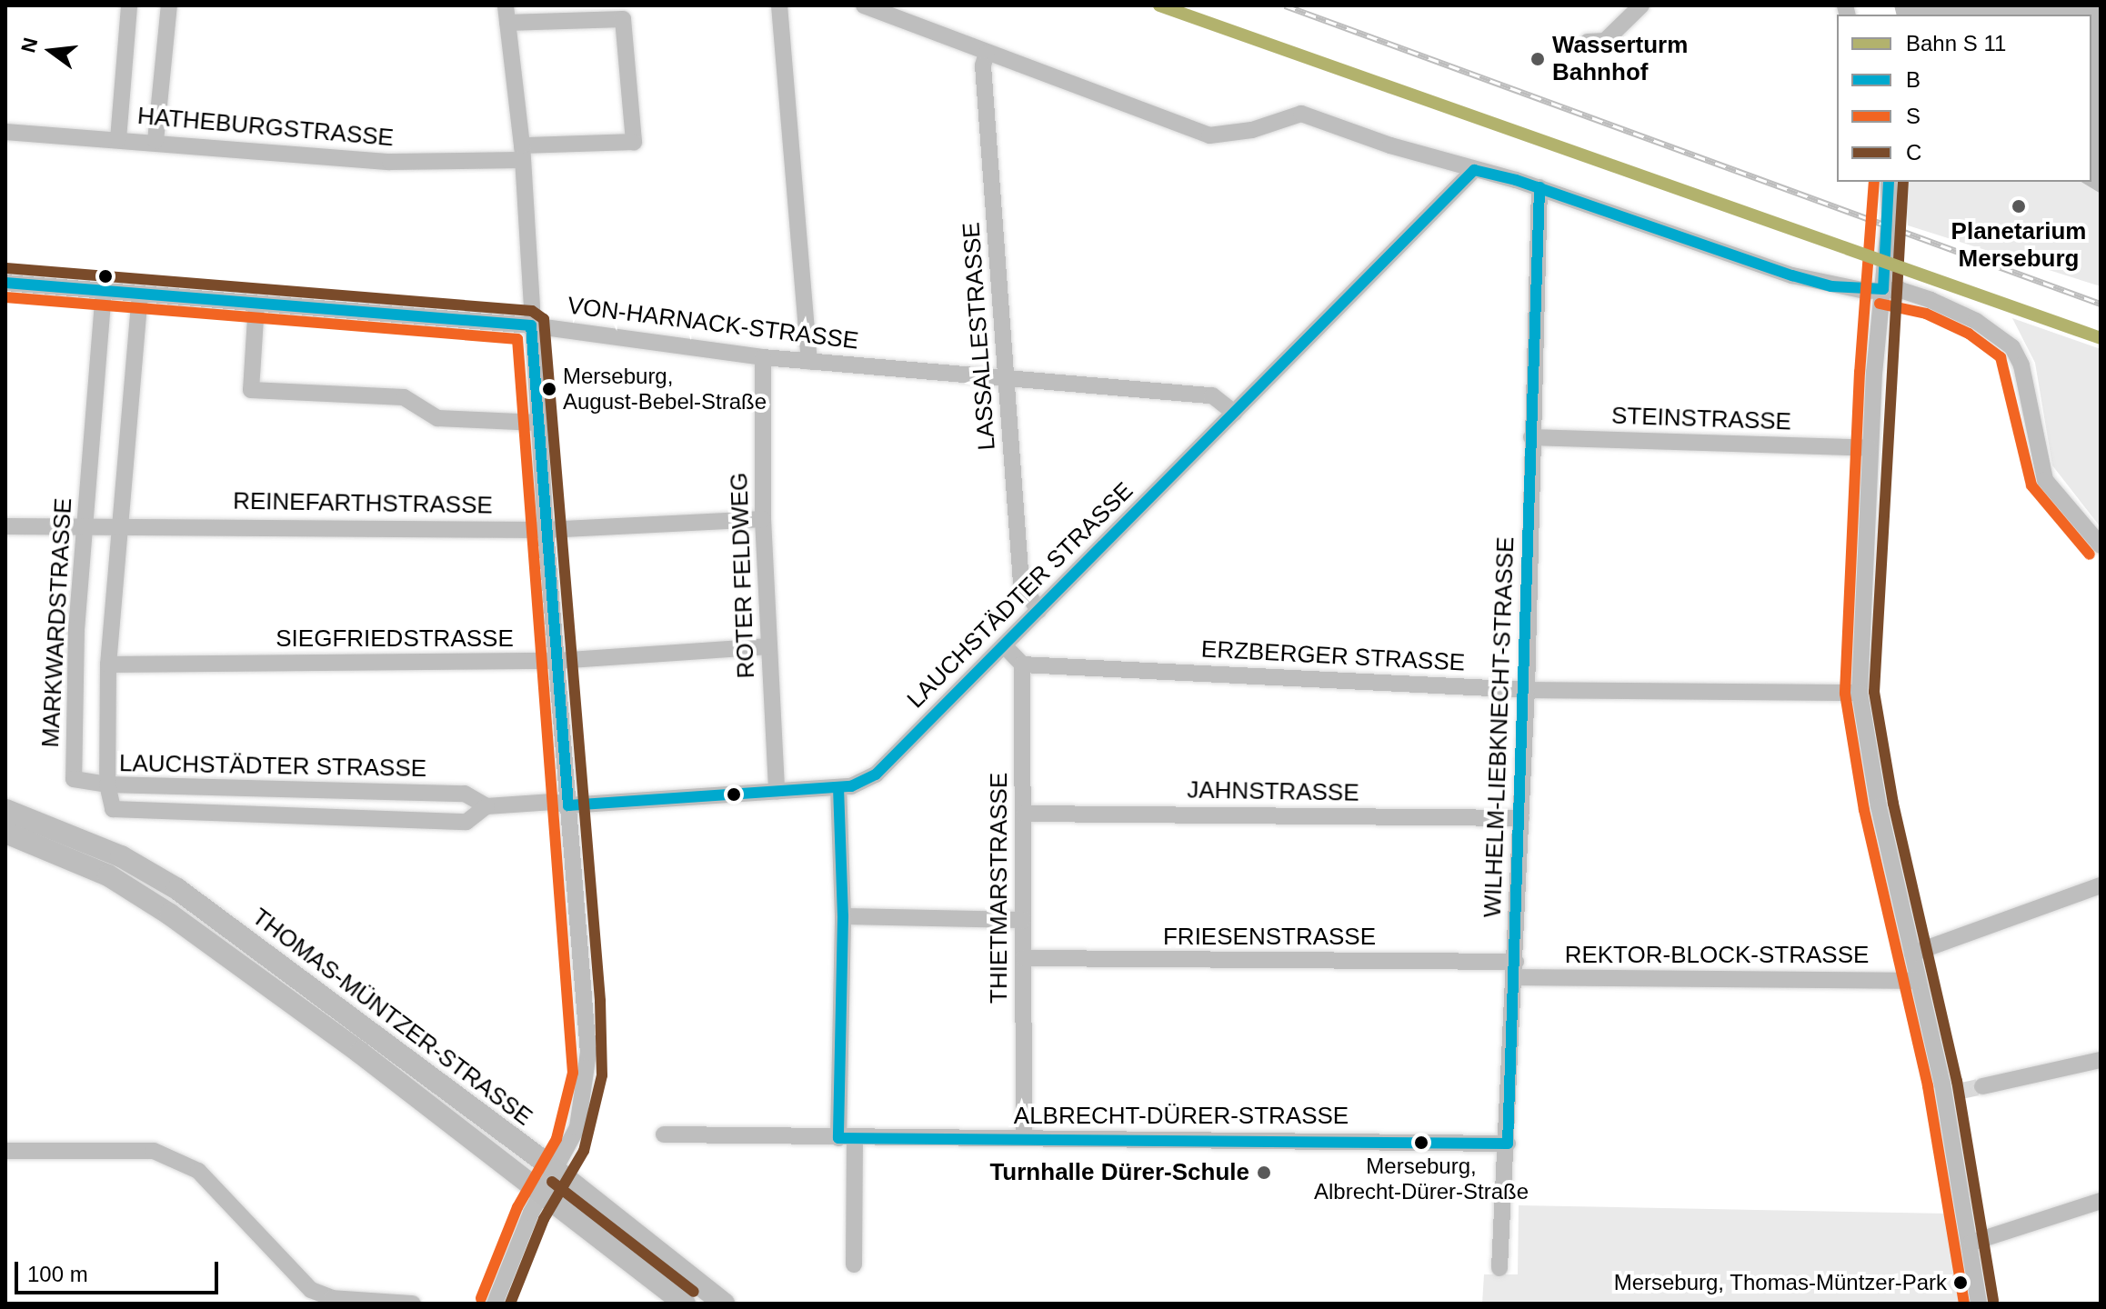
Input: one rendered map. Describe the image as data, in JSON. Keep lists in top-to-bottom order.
{
  "streets": {
    "main road": ["THOMAS-MÜNTZER-STRASSE"],
    "street": [
      "HATHEBURGSTRASSE",
      "VON-HARNACK-STRASSE",
      "LASSALLESTRASSE",
      "STEINSTRASSE",
      "REINEFARTHSTRASSE",
      "ROTER FELDWEG",
      "LAUCHSTÄDTER STRASSE",
      "MARKWARDSTRASSE",
      "SIEGFRIEDSTRASSE",
      "ERZBERGER STRASSE",
      "WILHELM-LIEBKNECHT-STRASSE",
      "JAHNSTRASSE",
      "THIETMARSTRASSE",
      "FRIESENSTRASSE",
      "REKTOR-BLOCK-STRASSE",
      "ALBRECHT-DÜRER-STRASSE"
    ]
  },
  "crossings": [
    ["VON-HARNACK-STRASSE", "LASSALLESTRASSE"],
    ["VON-HARNACK-STRASSE", "ROTER FELDWEG"],
    ["VON-HARNACK-STRASSE", "LAUCHSTÄDTER STRASSE"],
    ["VON-HARNACK-STRASSE", "MARKWARDSTRASSE"],
    ["LASSALLESTRASSE", "LAUCHSTÄDTER STRASSE"],
    ["STEINSTRASSE", "WILHELM-LIEBKNECHT-STRASSE"],
    ["REINEFARTHSTRASSE", "ROTER FELDWEG"],
    ["REINEFARTHSTRASSE", "MARKWARDSTRASSE"],
    ["ROTER FELDWEG", "LAUCHSTÄDTER STRASSE"],
    ["ROTER FELDWEG", "SIEGFRIEDSTRASSE"],
    ["LAUCHSTÄDTER STRASSE", "MARKWARDSTRASSE"],
    ["ERZBERGER STRASSE", "WILHELM-LIEBKNECHT-STRASSE"],
    ["ERZBERGER STRASSE", "THIETMARSTRASSE"],
    ["WILHELM-LIEBKNECHT-STRASSE", "JAHNSTRASSE"],
    ["WILHELM-LIEBKNECHT-STRASSE", "FRIESENSTRASSE"],
    ["WILHELM-LIEBKNECHT-STRASSE", "REKTOR-BLOCK-STRASSE"],
    ["WILHELM-LIEBKNECHT-STRASSE", "ALBRECHT-DÜRER-STRASSE"],
    ["JAHNSTRASSE", "THIETMARSTRASSE"],
    ["THIETMARSTRASSE", "FRIESENSTRASSE"],
    ["THIETMARSTRASSE", "ALBRECHT-DÜRER-STRASSE"],
    ["FRIESENSTRASSE", "REKTOR-BLOCK-STRASSE"]
  ],
  "places": [
    "Wasserturm Bahnhof",
    "Planetarium Merseburg",
    "Merseburg, August-Bebel-Straße",
    "Merseburg, Albrecht-Dürer-Straße",
    "Turnhalle Dürer-Schule",
    "Merseburg, Thomas-Müntzer-Park"
  ],
  "lines": ["transit line B", "transit line S", "transit line C"],
  "legend": [
    "Bahn S 11",
    "B",
    "S",
    "C"
  ],
  "scale_bar": "100 m",
  "north": "left"
}
